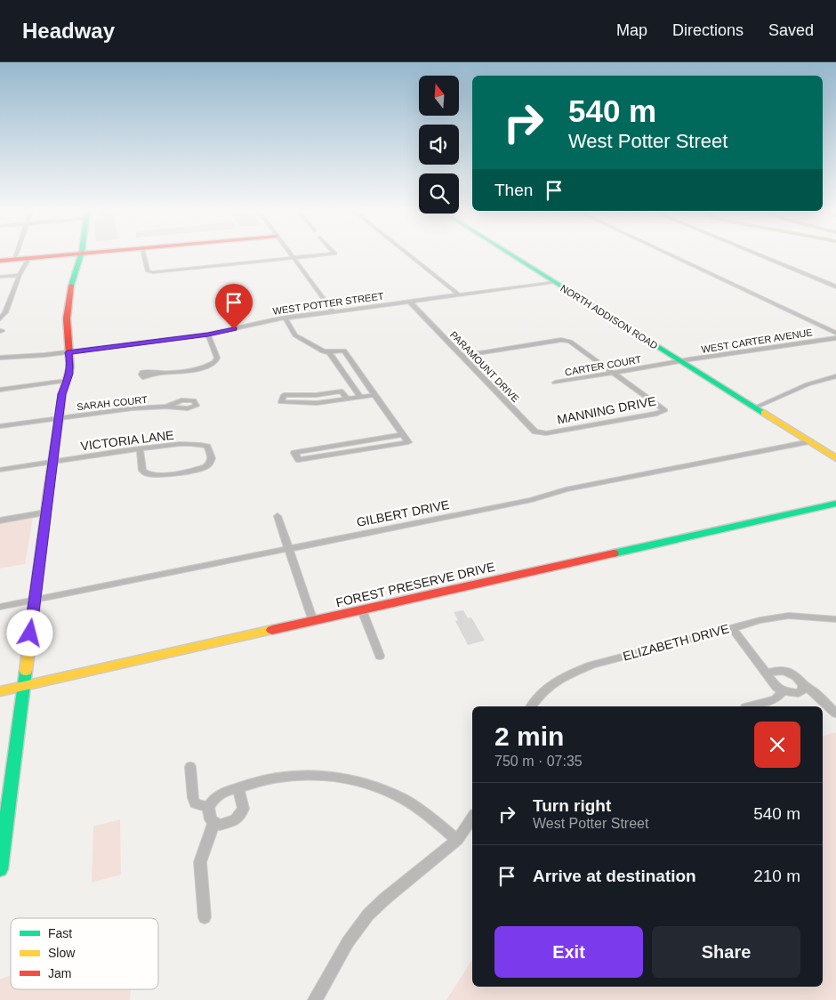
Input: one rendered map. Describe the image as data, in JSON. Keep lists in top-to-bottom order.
{
  "streets": {
    "street": [
      "WEST POTTER STREET",
      "NORTH ADDISON ROAD",
      "WEST CARTER AVENUE",
      "CARTER COURT",
      "PARAMOUNT DRIVE",
      "SARAH COURT",
      "MANNING DRIVE",
      "VICTORIA LANE",
      "GILBERT DRIVE",
      "FOREST PRESERVE DRIVE",
      "ELIZABETH DRIVE"
    ]
  },
  "crossings": [
    ["WEST POTTER STREET", "NORTH ADDISON ROAD"],
    ["WEST POTTER STREET", "PARAMOUNT DRIVE"],
    ["NORTH ADDISON ROAD", "WEST CARTER AVENUE"],
    ["NORTH ADDISON ROAD", "CARTER COURT"],
    ["NORTH ADDISON ROAD", "GILBERT DRIVE"],
    ["WEST CARTER AVENUE", "CARTER COURT"],
    ["CARTER COURT", "MANNING DRIVE"],
    ["PARAMOUNT DRIVE", "MANNING DRIVE"]
  ],
  "legend": ["Fast", "Slow", "Jam"],
  "north": "top",
  "page": {
    "header": "Headway",
    "nav": ["Map", "Directions", "Saved"],
    "turn": ["540 m", "West Potter Street"],
    "then": "Then",
    "heading": ["2 min", "750 m · 07:35"],
    "list": [
      {
        "name": "Turn right",
        "note": "West Potter Street",
        "value": "540 m"
      },
      {
        "name": "Arrive at destination",
        "value": "210 m"
      }
    ],
    "buttons": ["Exit", "Share"]
  }
}
